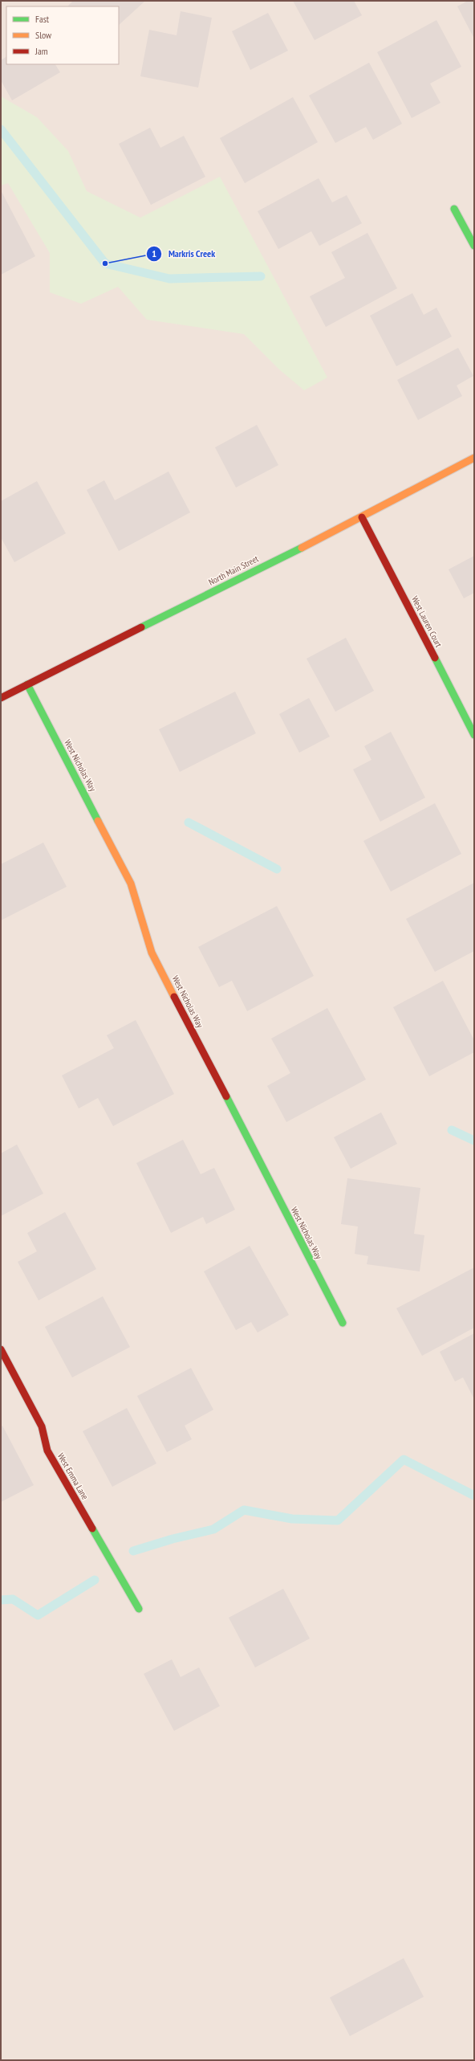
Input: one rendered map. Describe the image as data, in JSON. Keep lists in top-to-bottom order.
{
  "streets": {
    "street": [
      "North Main Street",
      "West Lauren Court",
      "West Nicholas Way",
      "West Emma Lane"
    ]
  },
  "crossings": [
    ["North Main Street", "West Lauren Court"],
    ["North Main Street", "West Nicholas Way"]
  ],
  "places": ["Markris Creek"],
  "legend": ["Fast", "Slow", "Jam"]
}
